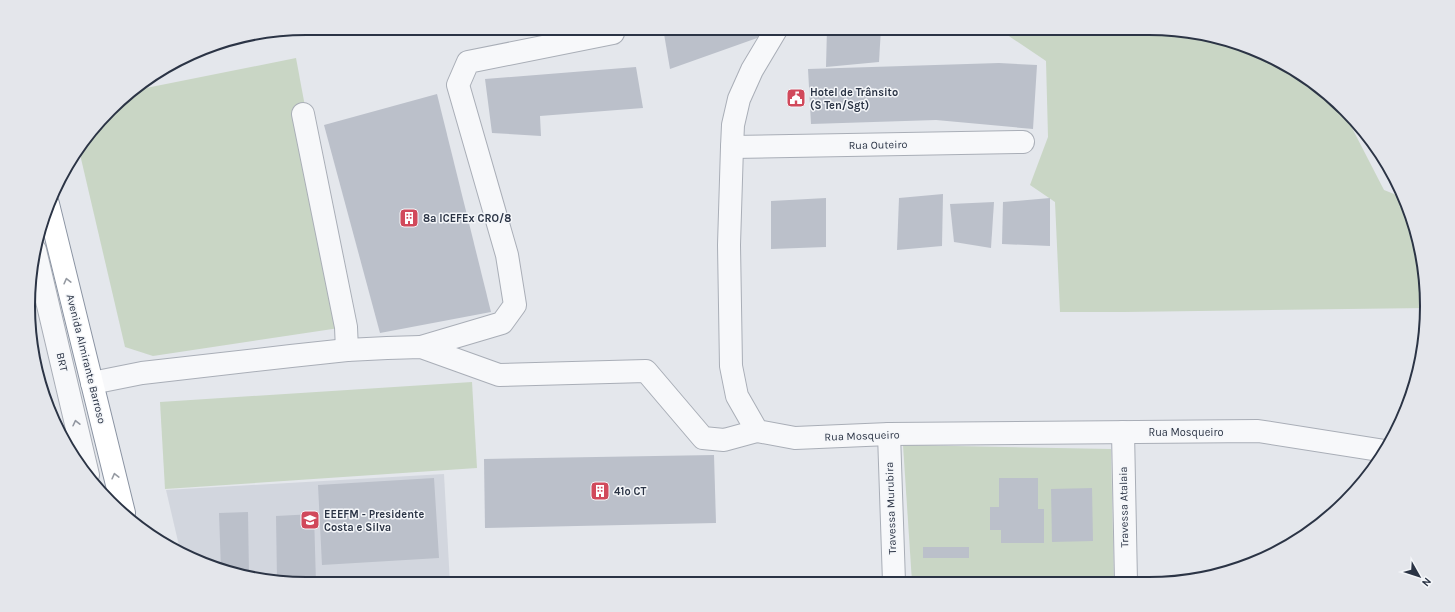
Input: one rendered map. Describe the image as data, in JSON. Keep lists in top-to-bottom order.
{
  "streets": {
    "highway": ["Avenida Almirante Barroso"],
    "street": [
      "Rua Outeiro",
      "BRT",
      "Rua Mosqueiro",
      "Travessa Atalaia",
      "Travessa Murubira"
    ]
  },
  "crossings": [
    ["Rua Mosqueiro", "Travessa Atalaia"],
    ["Rua Mosqueiro", "Travessa Murubira"]
  ],
  "one_way": ["Avenida Almirante Barroso", "BRT"],
  "places": {
    "public building": ["Hotel de Trânsito (S Ten/Sgt)"],
    "building": ["8ª ICEFEx CRO/8", "41º CT"],
    "school or university": ["EEEFM - Presidente Costa e Silva"]
  },
  "north": "bottom right"
}
